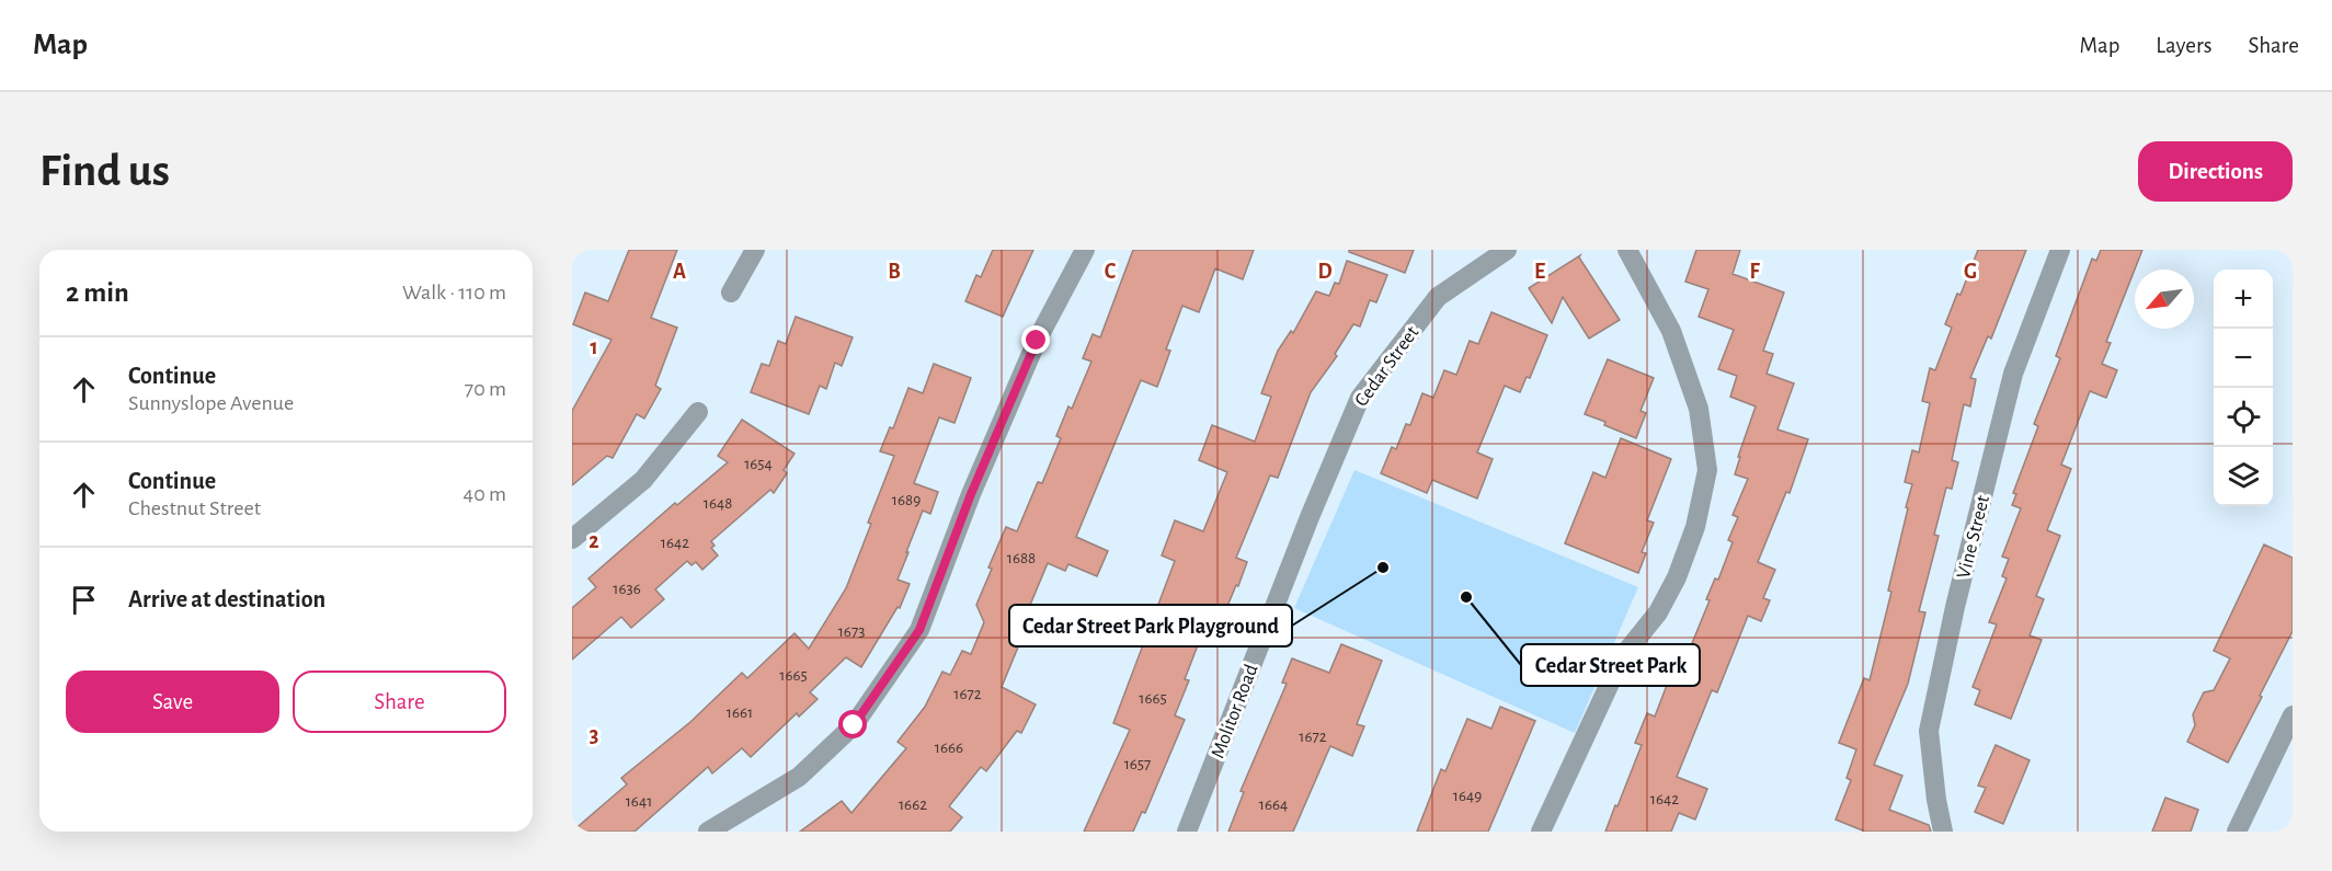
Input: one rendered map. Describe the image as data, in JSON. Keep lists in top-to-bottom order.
{
  "streets": {
    "street": ["Cedar Street", "Vine Street", "Molitor Road"]
  },
  "crossings": [
    ["Cedar Street", "Molitor Road"]
  ],
  "places": ["Cedar Street Park Playground", "Cedar Street Park"],
  "house_numbers": [
    "1654",
    "1689",
    "1648",
    "1642",
    "1688",
    "1636",
    "1673",
    "1665",
    "1672",
    "1665",
    "1661",
    "1672",
    "1666",
    "1657",
    "1649",
    "1642",
    "1641",
    "1662",
    "1664"
  ],
  "north": "bottom left",
  "page": {
    "header": "Map",
    "nav": ["Map", "Layers", "Share"],
    "buttons": [
      "Directions",
      ["Save", "Share"]
    ],
    "title": "Find us",
    "heading": ["2 min", "Walk · 110 m"],
    "map_buttons": ["+", "−"],
    "list": [
      ["Continue", "Sunnyslope Avenue", "70 m"],
      ["Continue", "Chestnut Street", "40 m"],
      "Arrive at destination"
    ]
  },
  "grid": {
    "columns": [
      "A",
      "B",
      "C",
      "D",
      "E",
      "F",
      "G"
    ],
    "rows": ["1", "2", "3"]
  }
}
